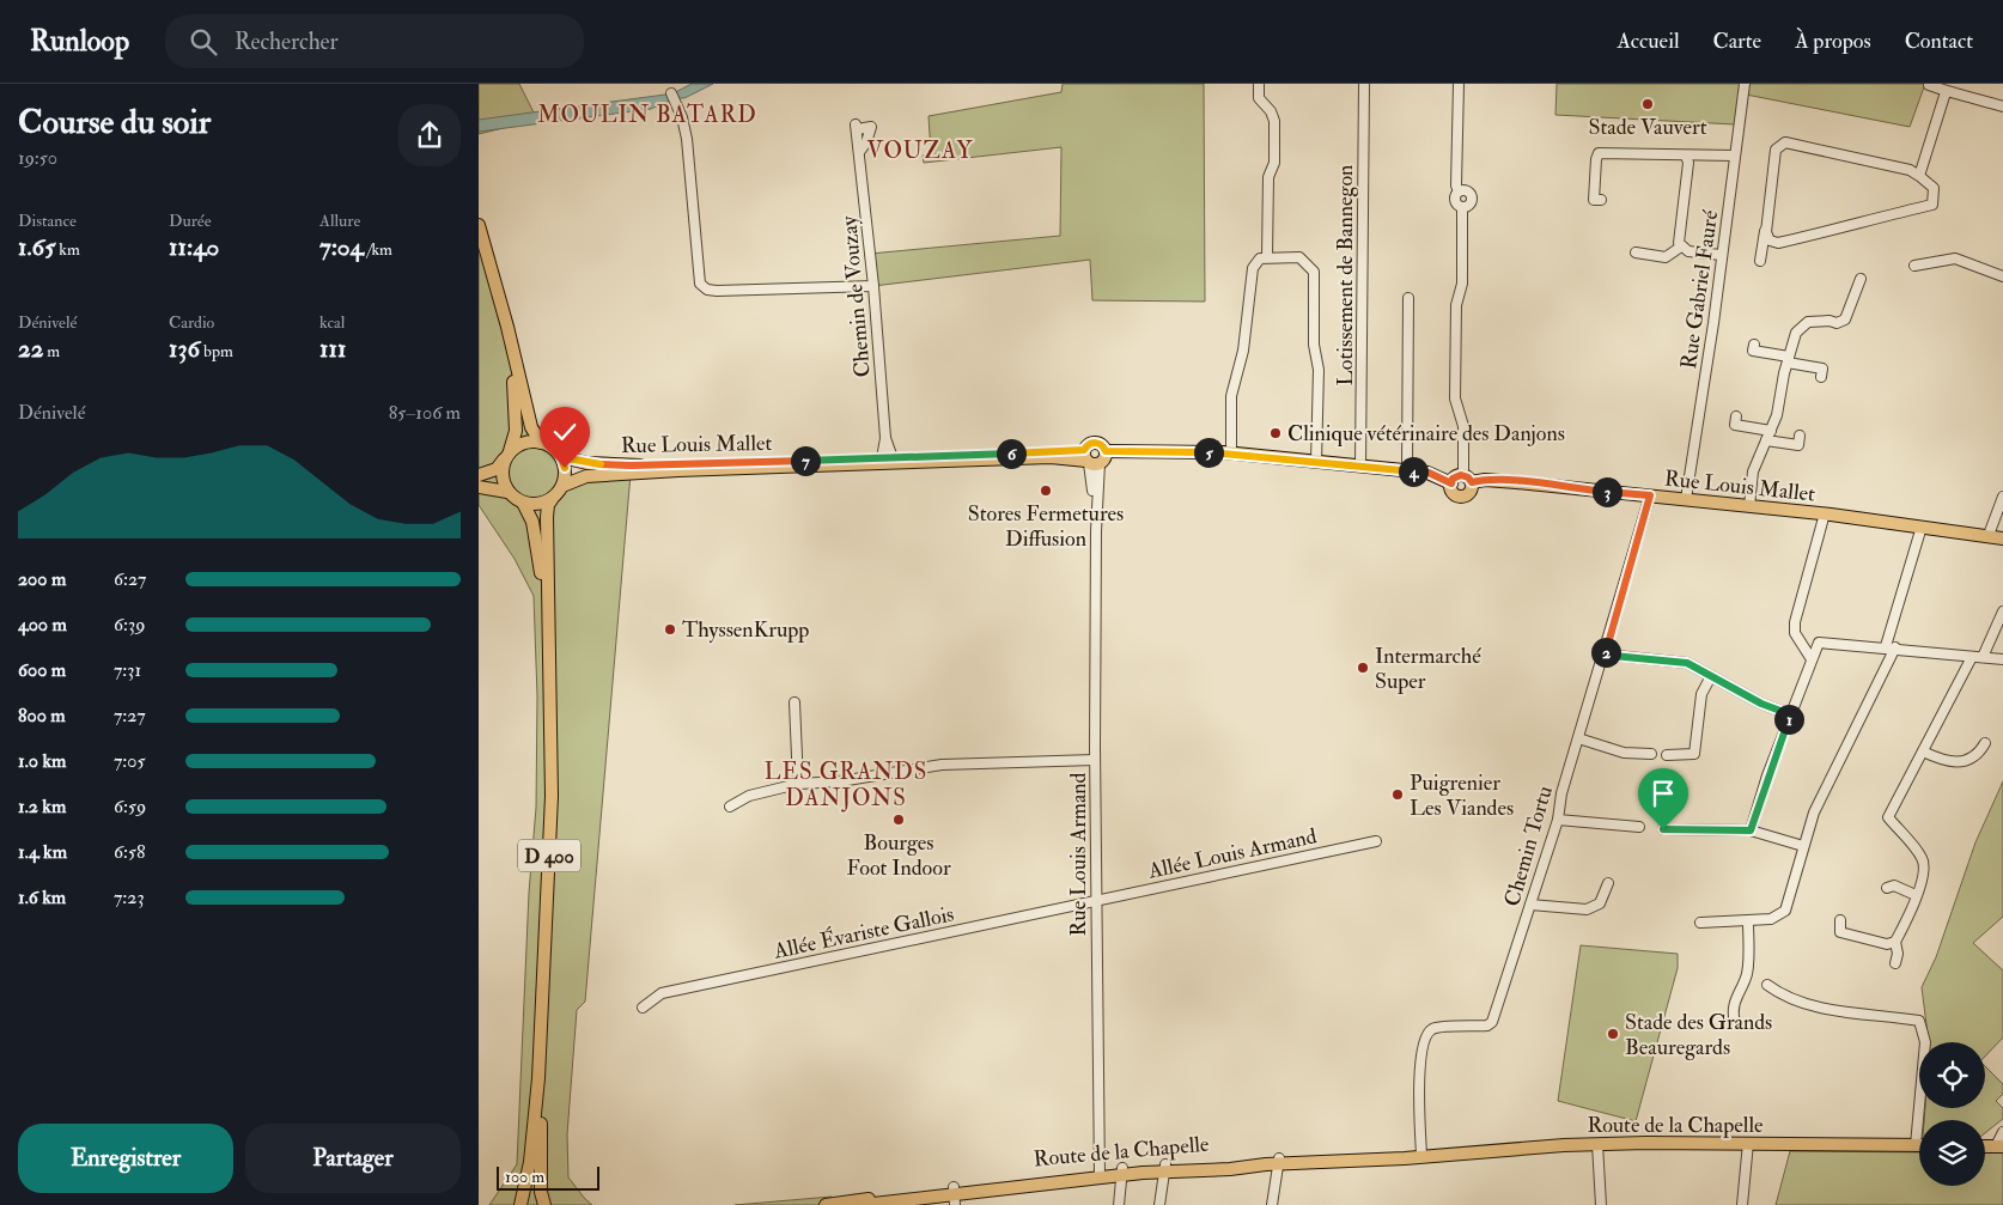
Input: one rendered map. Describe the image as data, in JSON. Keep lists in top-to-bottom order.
{
  "streets": {
    "main road": ["Rue Louis Mallet", "D 400", "Route de la Chapelle"],
    "street": [
      "Lotissement de Bannegon",
      "Rue Gabriel Fauré",
      "Chemin de Vouzay",
      "Chemin Tortu",
      "Allée Louis Armand",
      "Rue Louis Armand",
      "Allée Évariste Gallois"
    ]
  },
  "crossings": [
    ["Lotissement de Bannegon", "Rue Louis Mallet"],
    ["Rue Gabriel Fauré", "Rue Louis Mallet"],
    ["Chemin de Vouzay", "Rue Louis Mallet"],
    ["Rue Louis Mallet", "Chemin Tortu"],
    ["Rue Louis Mallet", "Rue Louis Armand"],
    ["Rue Louis Mallet", "D 400"],
    ["Chemin Tortu", "Route de la Chapelle"],
    ["Allée Louis Armand", "Rue Louis Armand"],
    ["Allée Louis Armand", "Allée Évariste Gallois"],
    ["Rue Louis Armand", "Allée Évariste Gallois"],
    ["Rue Louis Armand", "Route de la Chapelle"]
  ],
  "districts": ["MOULIN BATARD", "VOUZAY", "LES GRANDS DANJONS"],
  "places": [
    "Stade Vauvert",
    "Clinique vétérinaire des Danjons",
    "Stores Fermetures Diffusion",
    "ThyssenKrupp",
    "Intermarché Super",
    "Puigrenier Les Viandes",
    "Bourges Foot Indoor",
    "Stade des Grands Beauregards"
  ],
  "scale_bar": "100 m",
  "page": {
    "header": "Runloop",
    "search": "Rechercher",
    "nav": [
      "Accueil",
      "Carte",
      "À propos",
      "Contact"
    ],
    "heading": ["Course du soir", "19:50"],
    "stats": [
      ["Distance", "1.65 km"],
      ["Durée", "11:40"],
      ["Allure", "7:04 /km"],
      ["Dénivelé", "22 m"],
      ["Cardio", "136 bpm"],
      ["kcal", "111"]
    ],
    "chart": ["Dénivelé", "85–106 m"],
    "pins": [
      "5",
      "6",
      "7",
      "4",
      "3",
      "2",
      "1"
    ],
    "list": [
      {
        "name": "200 m",
        "note": "6:27"
      },
      {
        "name": "400 m",
        "note": "6:39"
      },
      {
        "name": "600 m",
        "note": "7:31"
      },
      {
        "name": "800 m",
        "note": "7:27"
      },
      {
        "name": "1.0 km",
        "note": "7:05"
      },
      {
        "name": "1.2 km",
        "note": "6:59"
      },
      {
        "name": "1.4 km",
        "note": "6:58"
      },
      {
        "name": "1.6 km",
        "note": "7:23"
      }
    ],
    "buttons": ["Enregistrer", "Partager"],
    "scale": "100 m"
  }
}
